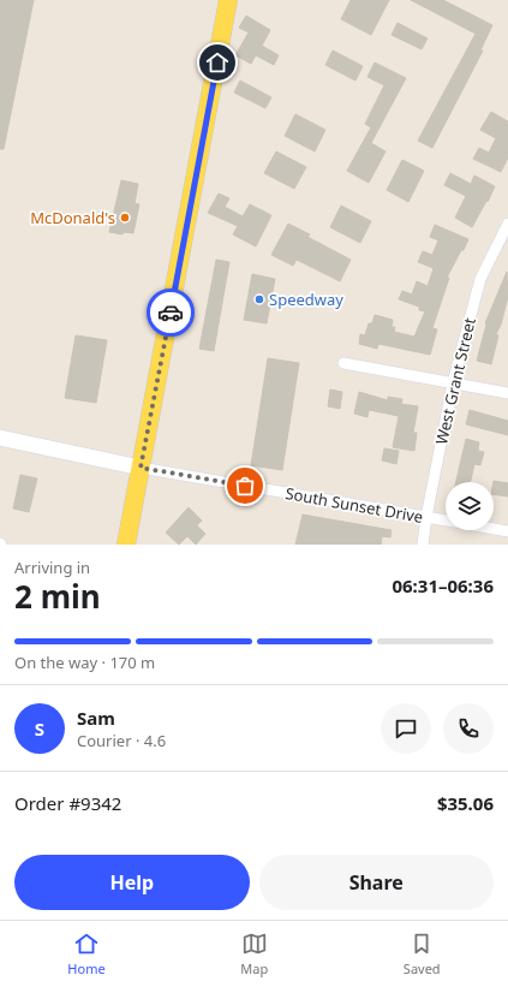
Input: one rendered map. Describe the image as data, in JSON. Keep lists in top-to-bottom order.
{
  "streets": {
    "street": ["West Grant Street", "South Sunset Drive"]
  },
  "crossings": [
    ["West Grant Street", "South Sunset Drive"]
  ],
  "places": ["McDonald's", "Speedway"],
  "page": {
    "heading": ["2 min", "Arriving in", "06:31–06:36"],
    "panel": [
      "Sam",
      "Courier · 4.6",
      "Order #9342",
      "$35.06"
    ],
    "bar": "On the way · 170 m",
    "round": "S",
    "buttons": ["Help", "Share"],
    "tabs": ["Home", "Map", "Saved"]
  }
}
